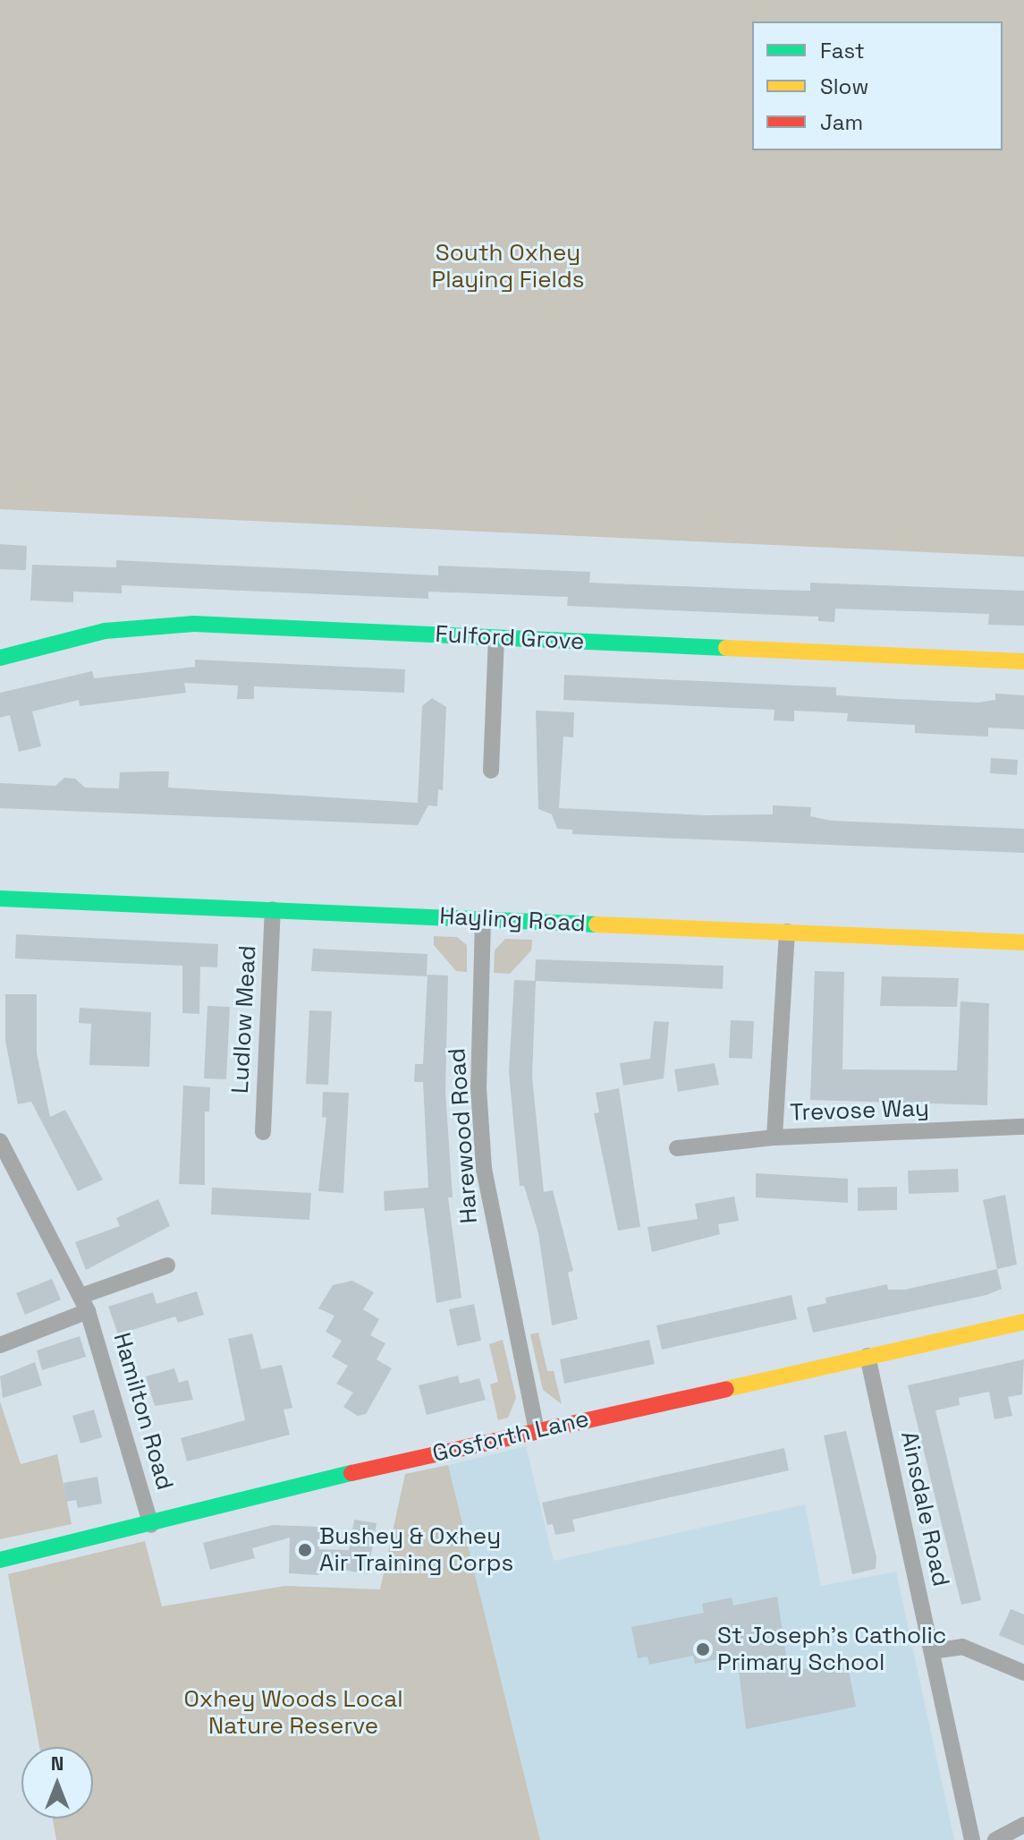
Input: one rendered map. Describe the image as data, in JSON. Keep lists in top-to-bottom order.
{
  "streets": {
    "street": [
      "Fulford Grove",
      "Hayling Road",
      "Ludlow Mead",
      "Trevose Way",
      "Harewood Road",
      "Hamilton Road",
      "Gosforth Lane",
      "Ainsdale Road"
    ]
  },
  "crossings": [
    ["Hayling Road", "Ludlow Mead"],
    ["Hayling Road", "Trevose Way"],
    ["Hayling Road", "Harewood Road"],
    ["Harewood Road", "Gosforth Lane"],
    ["Hamilton Road", "Gosforth Lane"],
    ["Gosforth Lane", "Ainsdale Road"]
  ],
  "parks": ["South Oxhey Playing Fields", "Oxhey Woods Local Nature Reserve"],
  "places": ["Bushey & Oxhey Air Training Corps", "St Joseph's Catholic Primary School"],
  "legend": ["Fast", "Slow", "Jam"],
  "north": "top"
}
